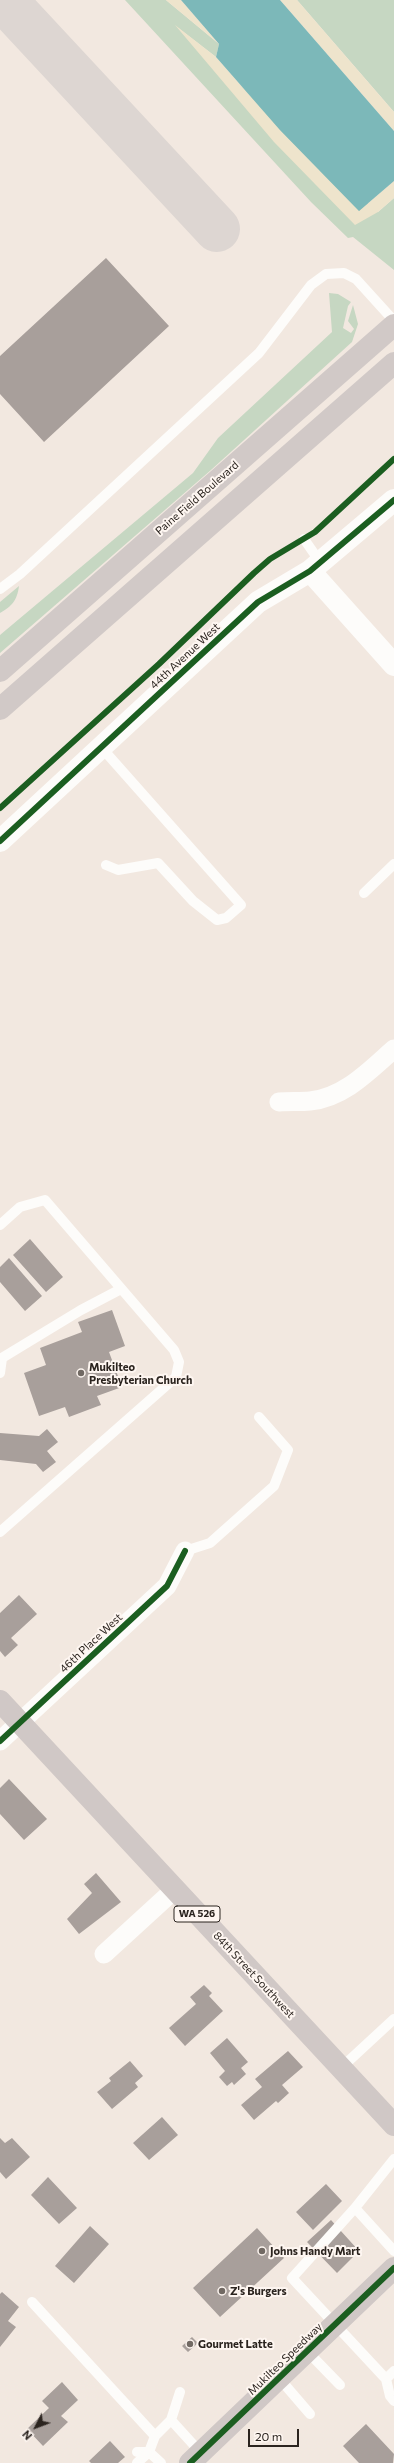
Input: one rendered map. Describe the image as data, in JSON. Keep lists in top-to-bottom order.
{
  "streets": {
    "highway": ["Paine Field Boulevard"],
    "main road": ["WA 526", "84th Street Southwest", "Mukilteo Speedway"],
    "street": ["44th Avenue West", "46th Place West"]
  },
  "crossings": [
    ["46th Place West", "84th Street Southwest"]
  ],
  "places": [
    "Mukilteo Presbyterian Church",
    "Johns Handy Mart",
    "Z's Burgers",
    "Gourmet Latte"
  ],
  "scale_bar": "20 m",
  "north": "bottom left"
}
